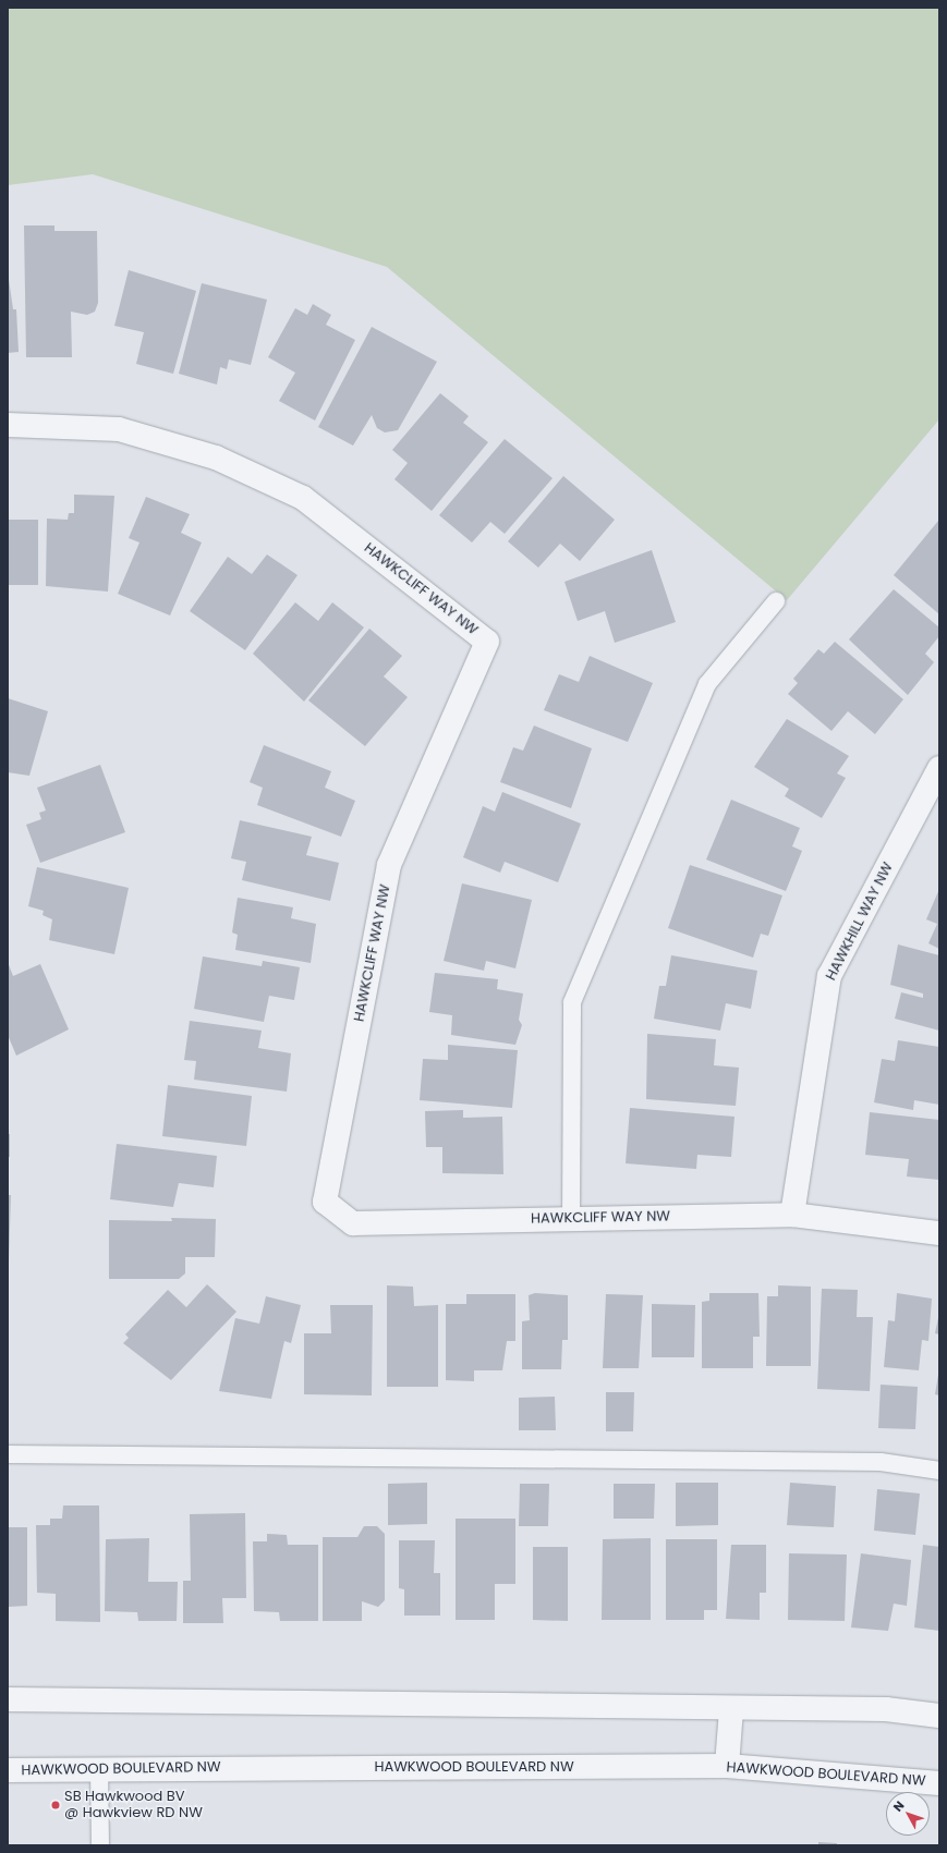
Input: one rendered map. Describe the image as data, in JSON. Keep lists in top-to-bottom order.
{
  "streets": {
    "street": ["HAWKCLIFF WAY NW", "HAWKHILL WAY NW", "HAWKWOOD BOULEVARD NW"]
  },
  "crossings": [
    ["HAWKCLIFF WAY NW", "HAWKHILL WAY NW"]
  ],
  "places": ["SB Hawkwood BV @ Hawkview RD NW"],
  "north": "top left"
}
